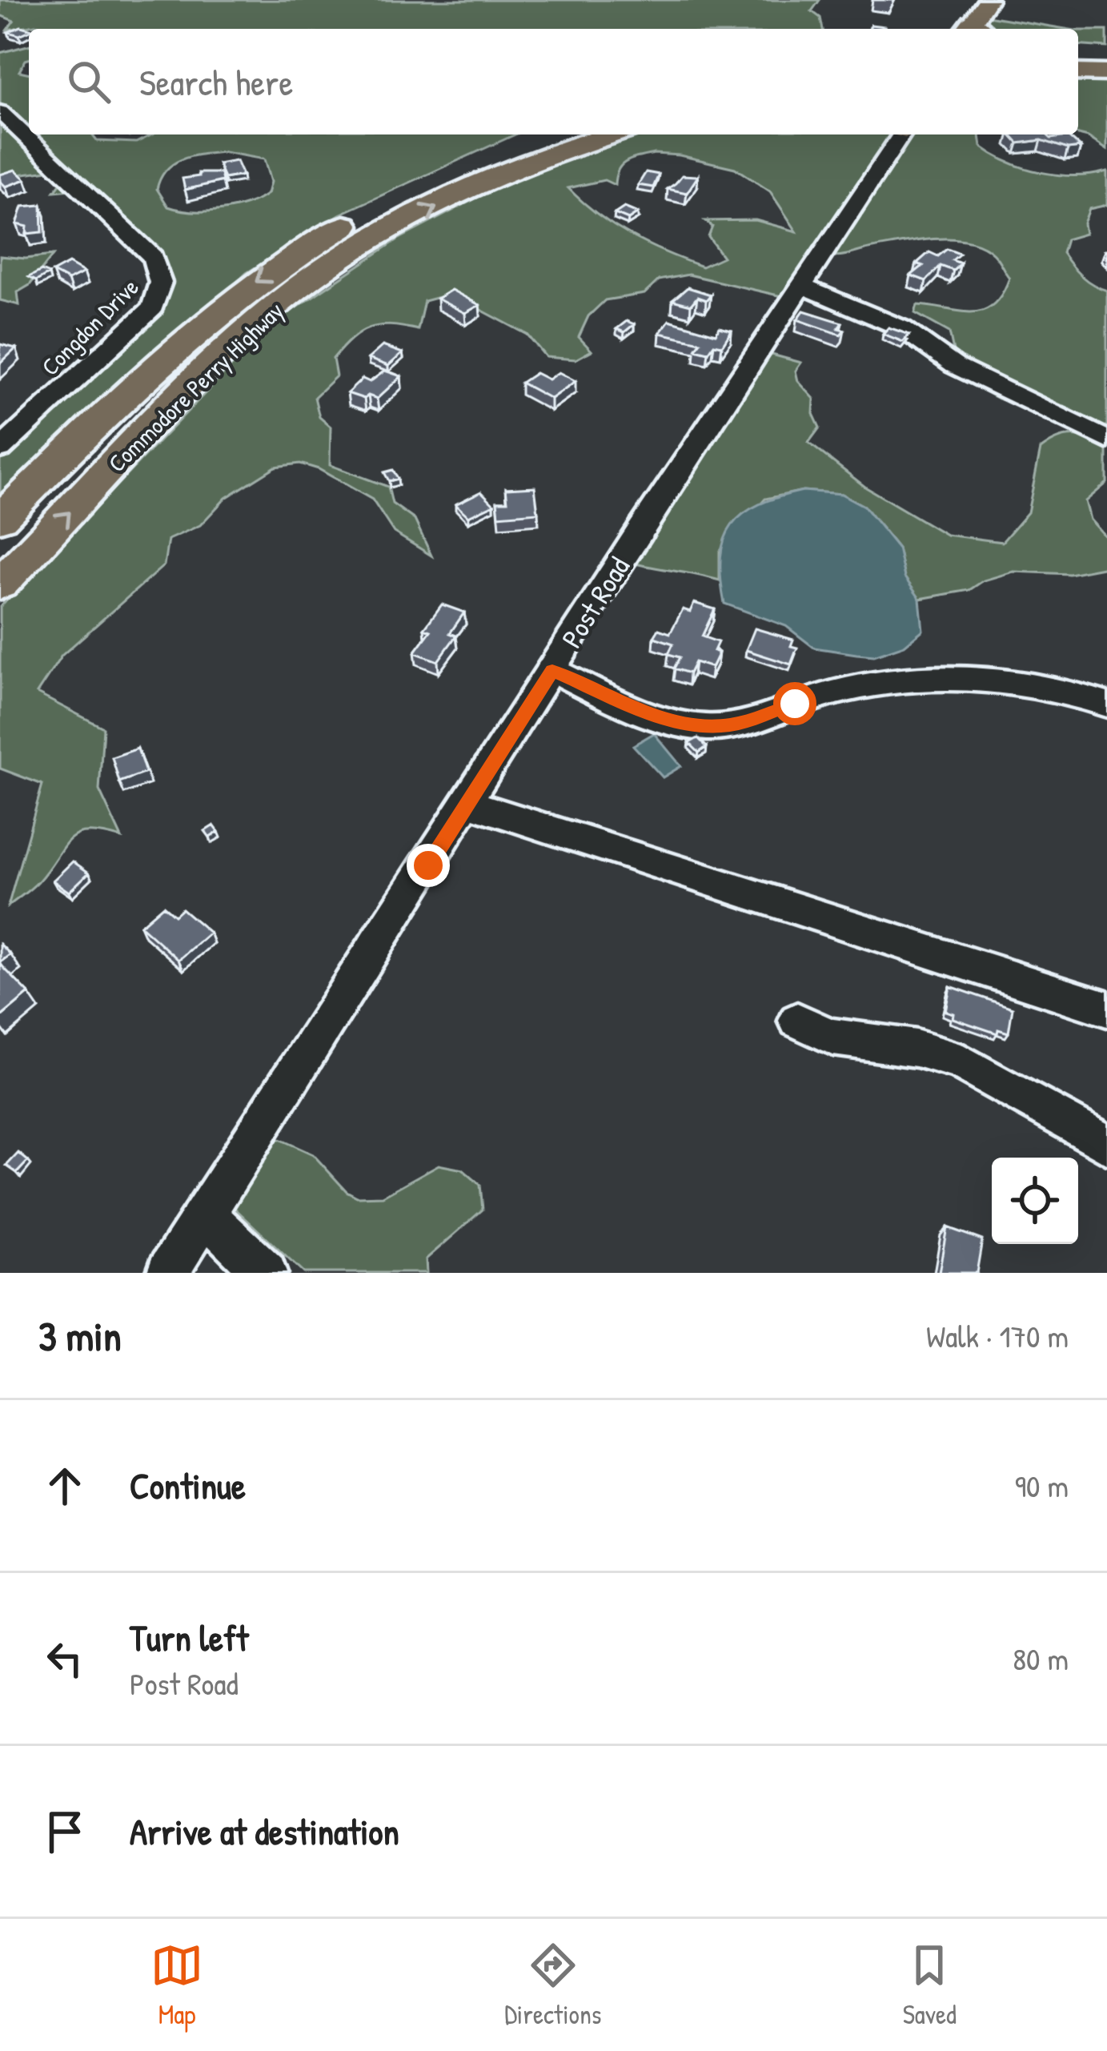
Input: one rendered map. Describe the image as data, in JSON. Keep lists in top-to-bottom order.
{
  "streets": {
    "highway": ["Commodore Perry Highway"],
    "street": ["Congdon Drive", "Post Road"]
  },
  "page": {
    "search": "Search here",
    "heading": ["3 min", "Walk · 170 m"],
    "list": [
      ["Continue", "90 m"],
      ["Turn left", "Post Road", "80 m"],
      "Arrive at destination"
    ],
    "nav": ["Map", "Directions", "Saved"]
  }
}
